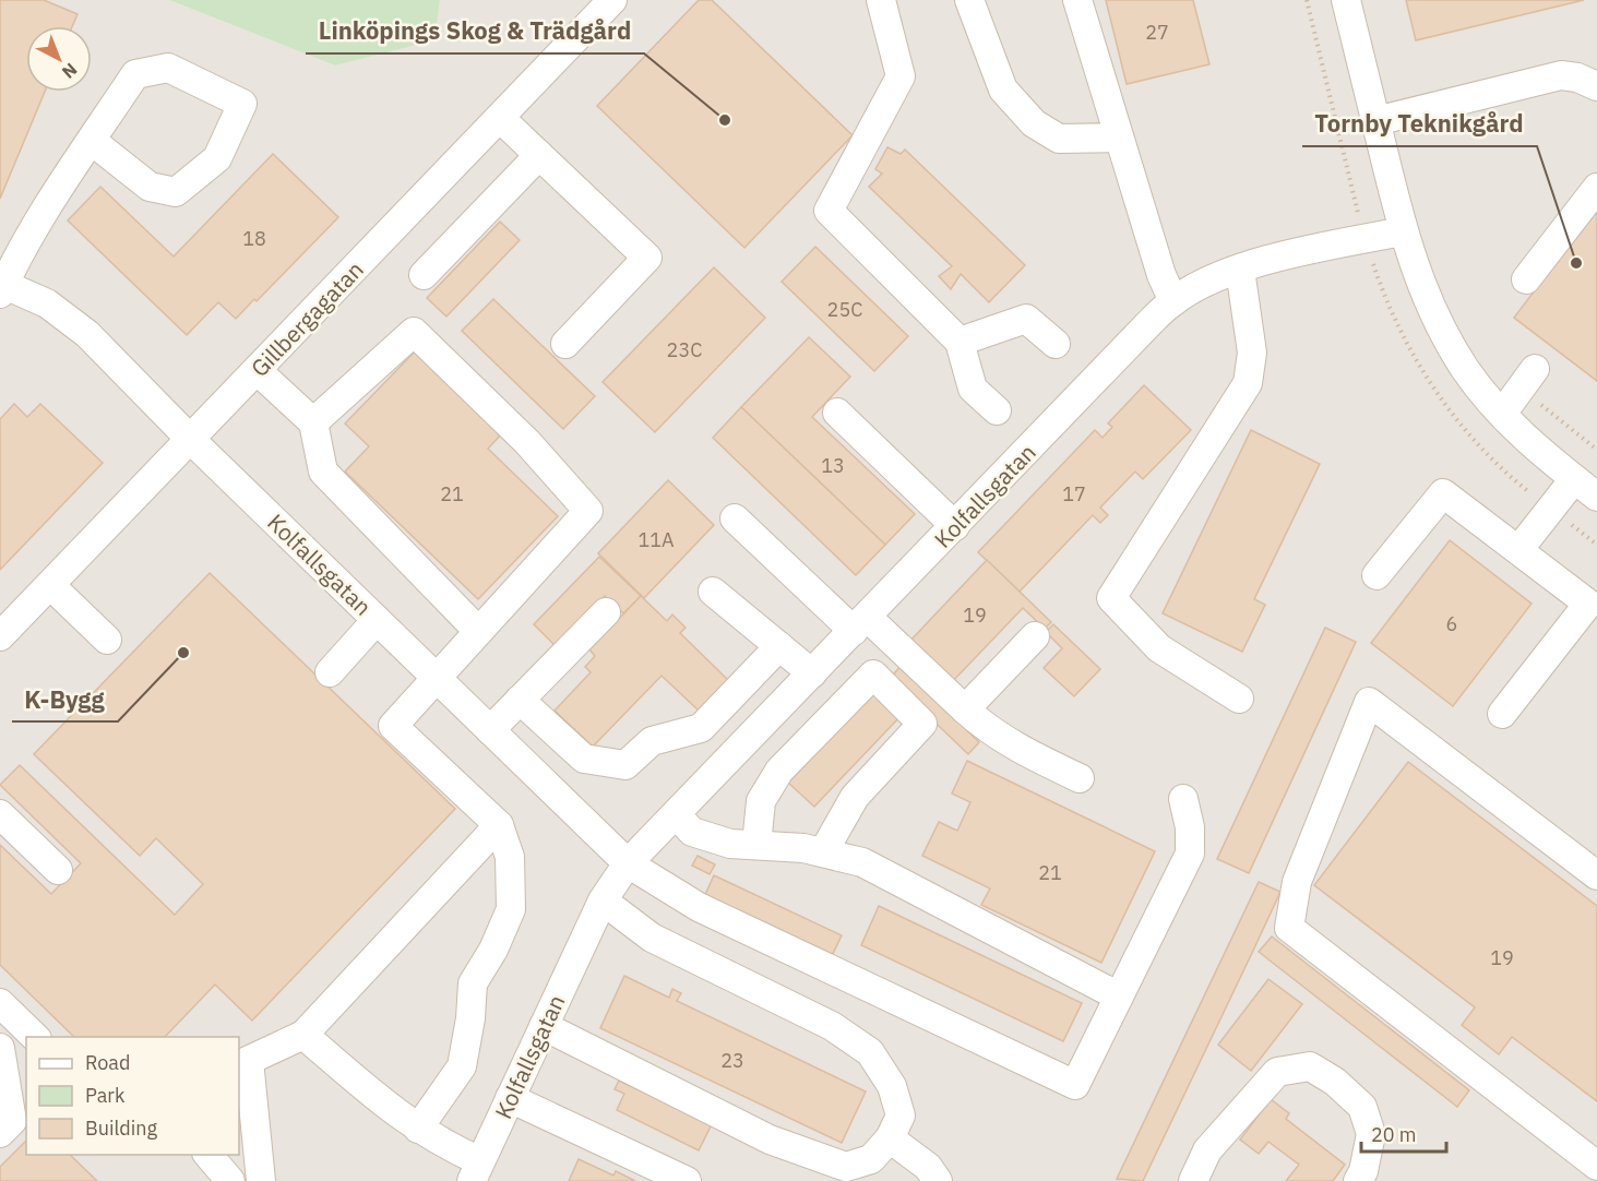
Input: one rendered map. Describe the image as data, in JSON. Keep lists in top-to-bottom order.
{
  "streets": {
    "street": ["Gillbergagatan", "Kolfallsgatan"]
  },
  "crossings": [
    ["Gillbergagatan", "Kolfallsgatan"]
  ],
  "places": ["Linköpings Skog & Trädgård", "Tornby Teknikgård", "K-Bygg"],
  "house_numbers": [
    "27",
    "18",
    "25C",
    "23C",
    "13",
    "21",
    "17",
    "11A",
    "19",
    "6",
    "21",
    "19",
    "23"
  ],
  "legend": ["Road", "Park", "Building"],
  "scale_bar": "20 m",
  "north": "bottom right"
}
